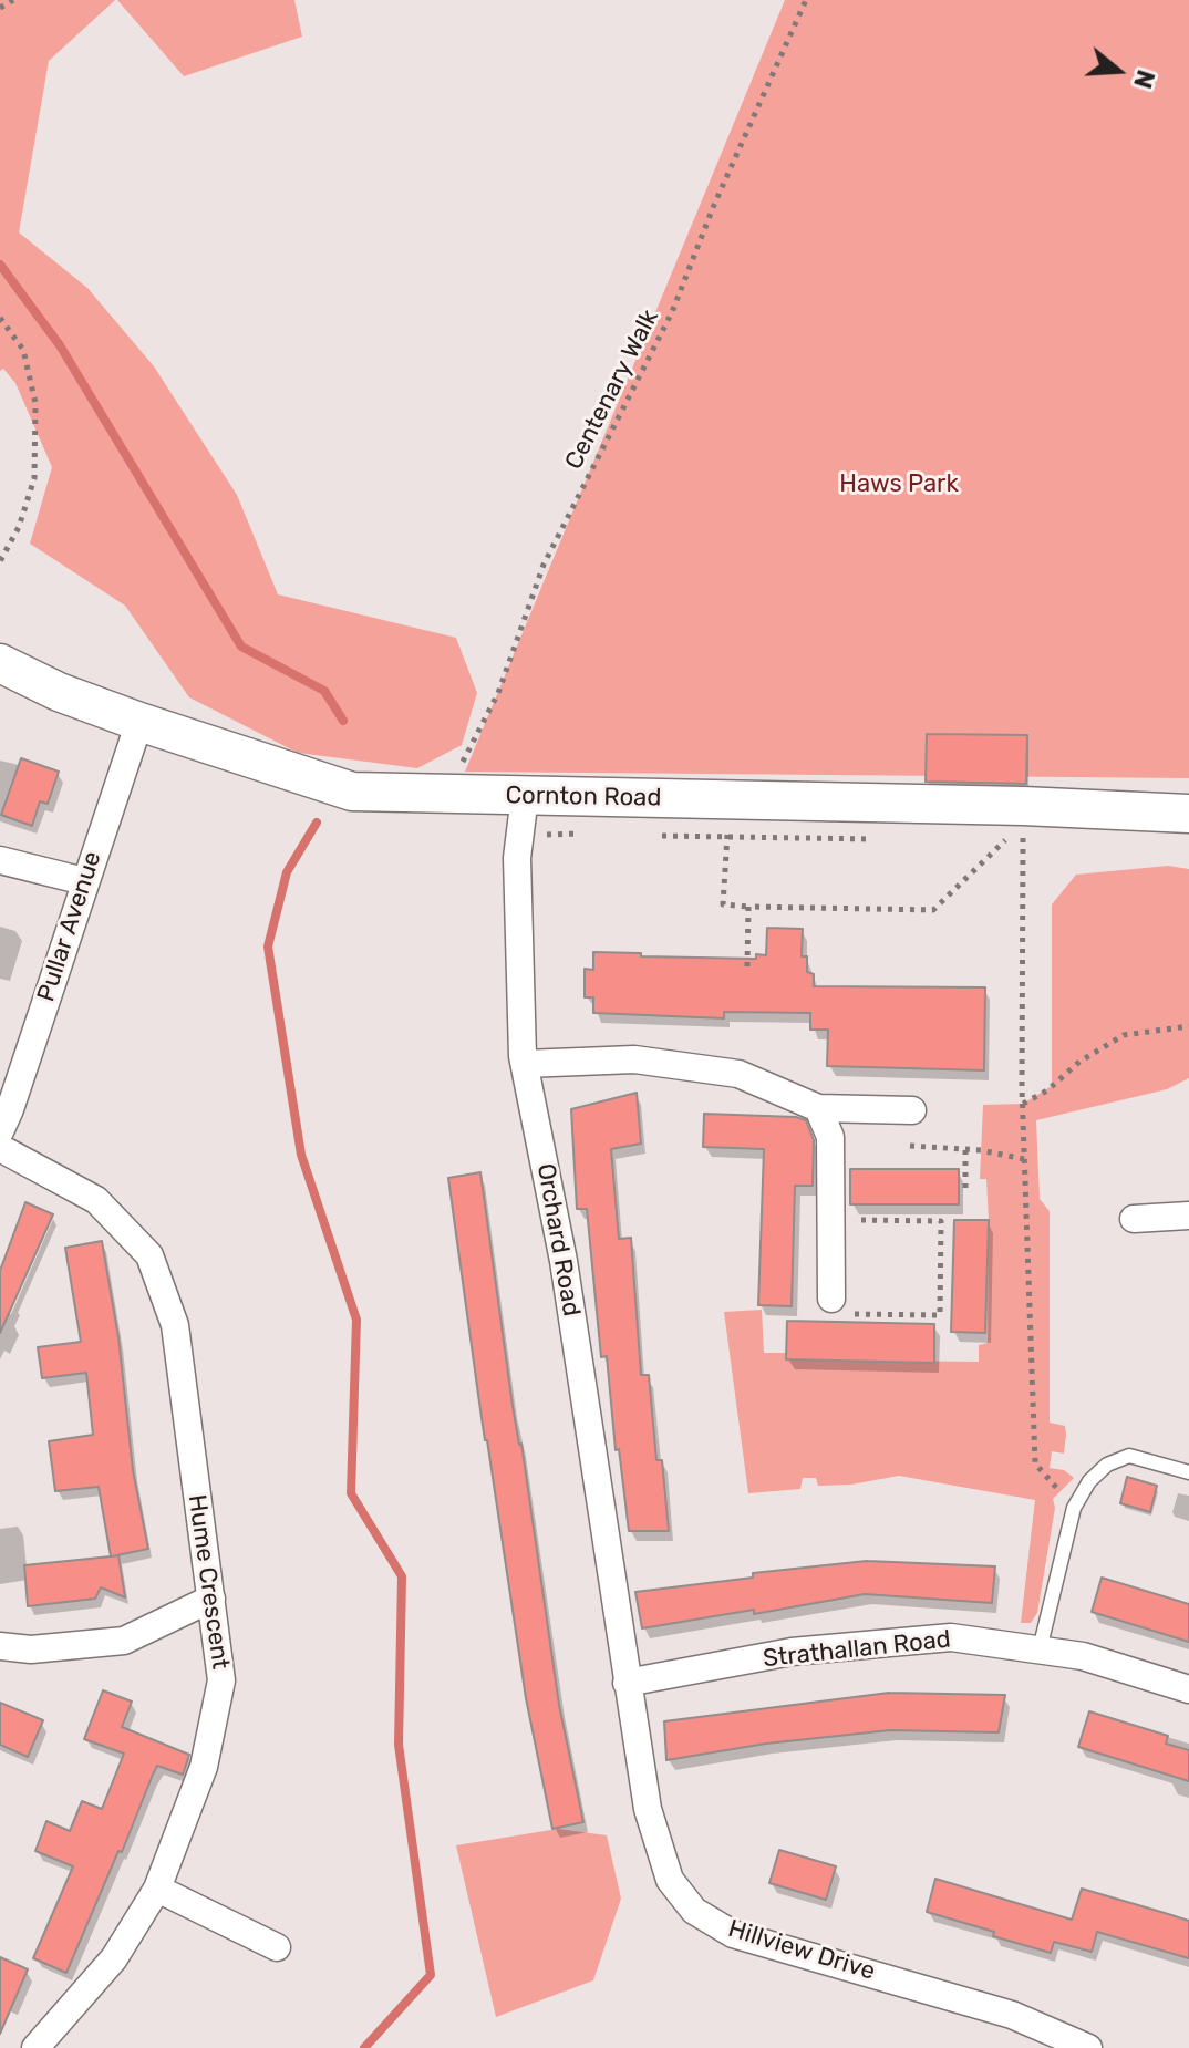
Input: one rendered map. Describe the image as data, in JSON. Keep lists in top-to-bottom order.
{
  "streets": {
    "main road": ["Cornton Road"],
    "street": [
      "Pullar Avenue",
      "Orchard Road",
      "Hume Crescent",
      "Strathallan Road",
      "Hillview Drive"
    ],
    "path": ["Centenary Walk"]
  },
  "crossings": [
    ["Centenary Walk", "Cornton Road"],
    ["Cornton Road", "Pullar Avenue"],
    ["Cornton Road", "Orchard Road"],
    ["Orchard Road", "Strathallan Road"],
    ["Orchard Road", "Hillview Drive"],
    ["Strathallan Road", "Hillview Drive"]
  ],
  "parks": ["Haws Park"],
  "north": "right"
}
